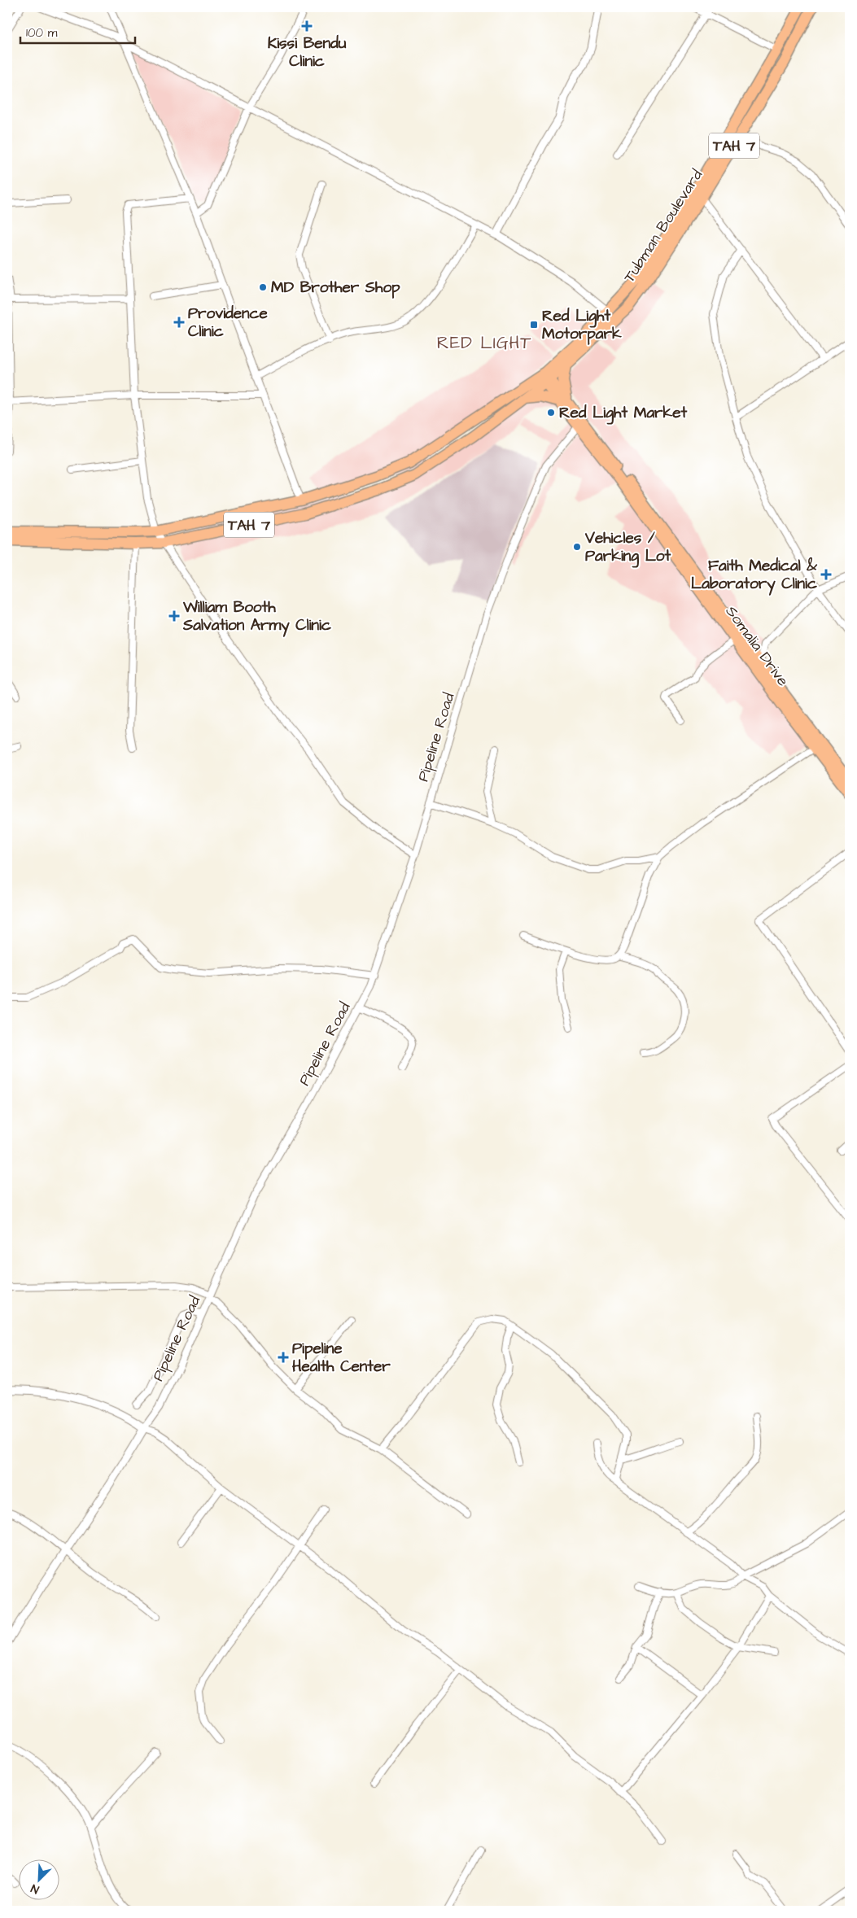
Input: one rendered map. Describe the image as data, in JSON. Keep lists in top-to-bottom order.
{
  "streets": {
    "highway": ["TAH 7", "Tubman Boulevard"],
    "main road": ["Somalia Drive"],
    "street": ["Pipeline Road"]
  },
  "crossings": [
    ["TAH 7", "Tubman Boulevard"],
    ["TAH 7", "Somalia Drive"],
    ["Tubman Boulevard", "Somalia Drive"],
    ["Somalia Drive", "Pipeline Road"]
  ],
  "districts": ["RED LIGHT"],
  "places": {
    "health": [
      "Kissi Bendu Clinic",
      "Providence Clinic",
      "Faith Medical & Laboratory Clinic",
      "William Booth Salvation Army Clinic",
      "Pipeline Health Center"
    ],
    "other": ["MD Brother Shop", "Red Light Market", "Vehicles / Parking Lot"],
    "transit": ["Red Light Motorpark"]
  },
  "scale_bar": "100 m",
  "north": "bottom left"
}
